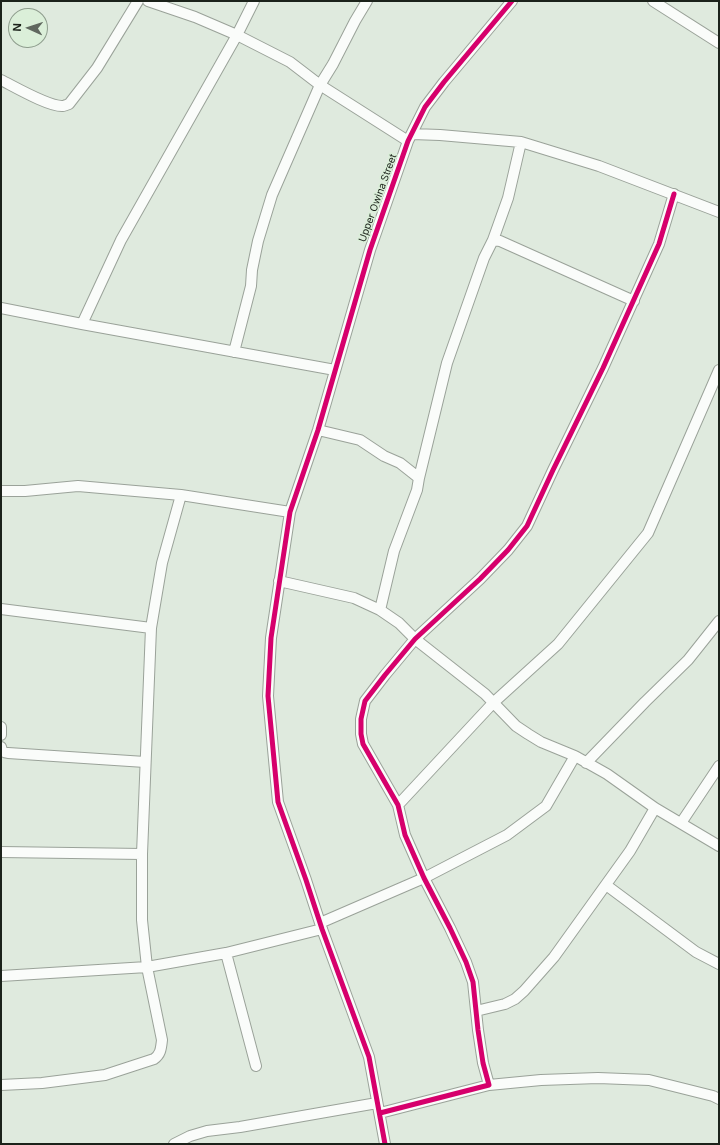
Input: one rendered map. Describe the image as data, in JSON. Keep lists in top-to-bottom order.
{
  "streets": {
    "street": ["Upper Owina Street"]
  },
  "north": "left"
}
